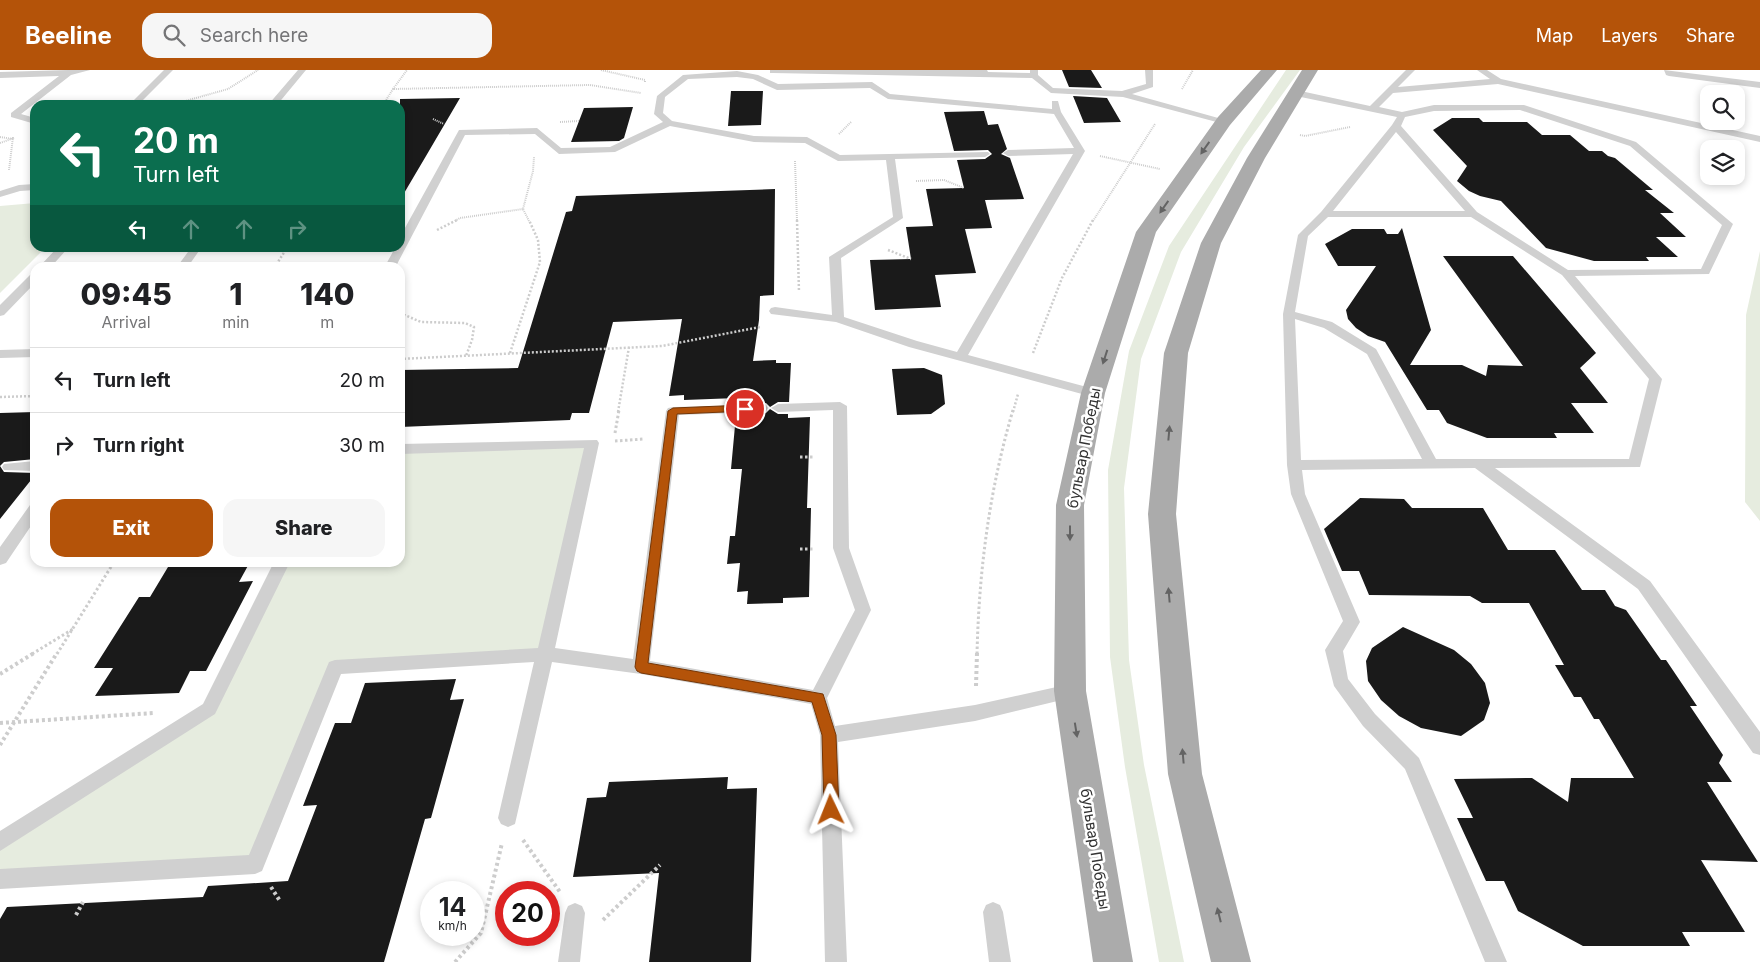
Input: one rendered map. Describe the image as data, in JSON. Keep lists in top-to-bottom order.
{
  "streets": {
    "main road": ["бульвар Победы"]
  },
  "page": {
    "header": "Beeline",
    "search": "Search here",
    "nav": ["Map", "Layers", "Share"],
    "turn": ["20 m", "Turn left"],
    "eta": [
      "09:45",
      "Arrival",
      "1",
      "min",
      "140",
      "m"
    ],
    "list": [
      {
        "name": "Turn left",
        "value": "20 m"
      },
      {
        "name": "Turn right",
        "value": "30 m"
      }
    ],
    "buttons": ["Exit", "Share"],
    "speed": "14 km/h",
    "limit": "20"
  }
}
